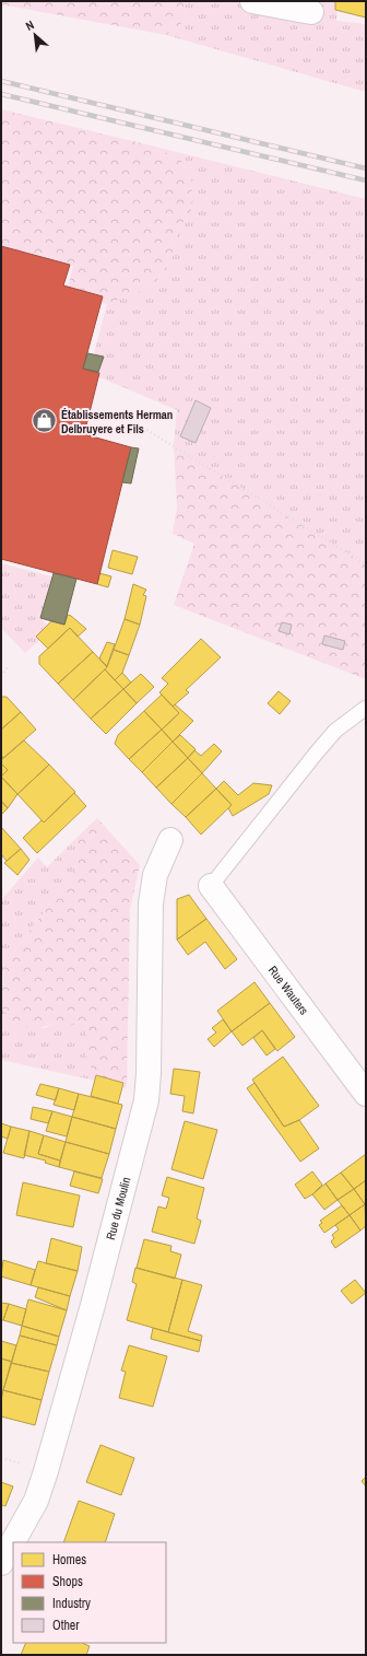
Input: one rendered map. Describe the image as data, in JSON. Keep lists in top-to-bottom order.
{
  "streets": {
    "street": ["Rue Wauters", "Rue du Moulin"]
  },
  "places": {
    "shop": ["Établissements Herman Delbruyere et Fils"]
  },
  "legend": [
    "Homes",
    "Shops",
    "Industry",
    "Other"
  ],
  "north": "top left"
}
